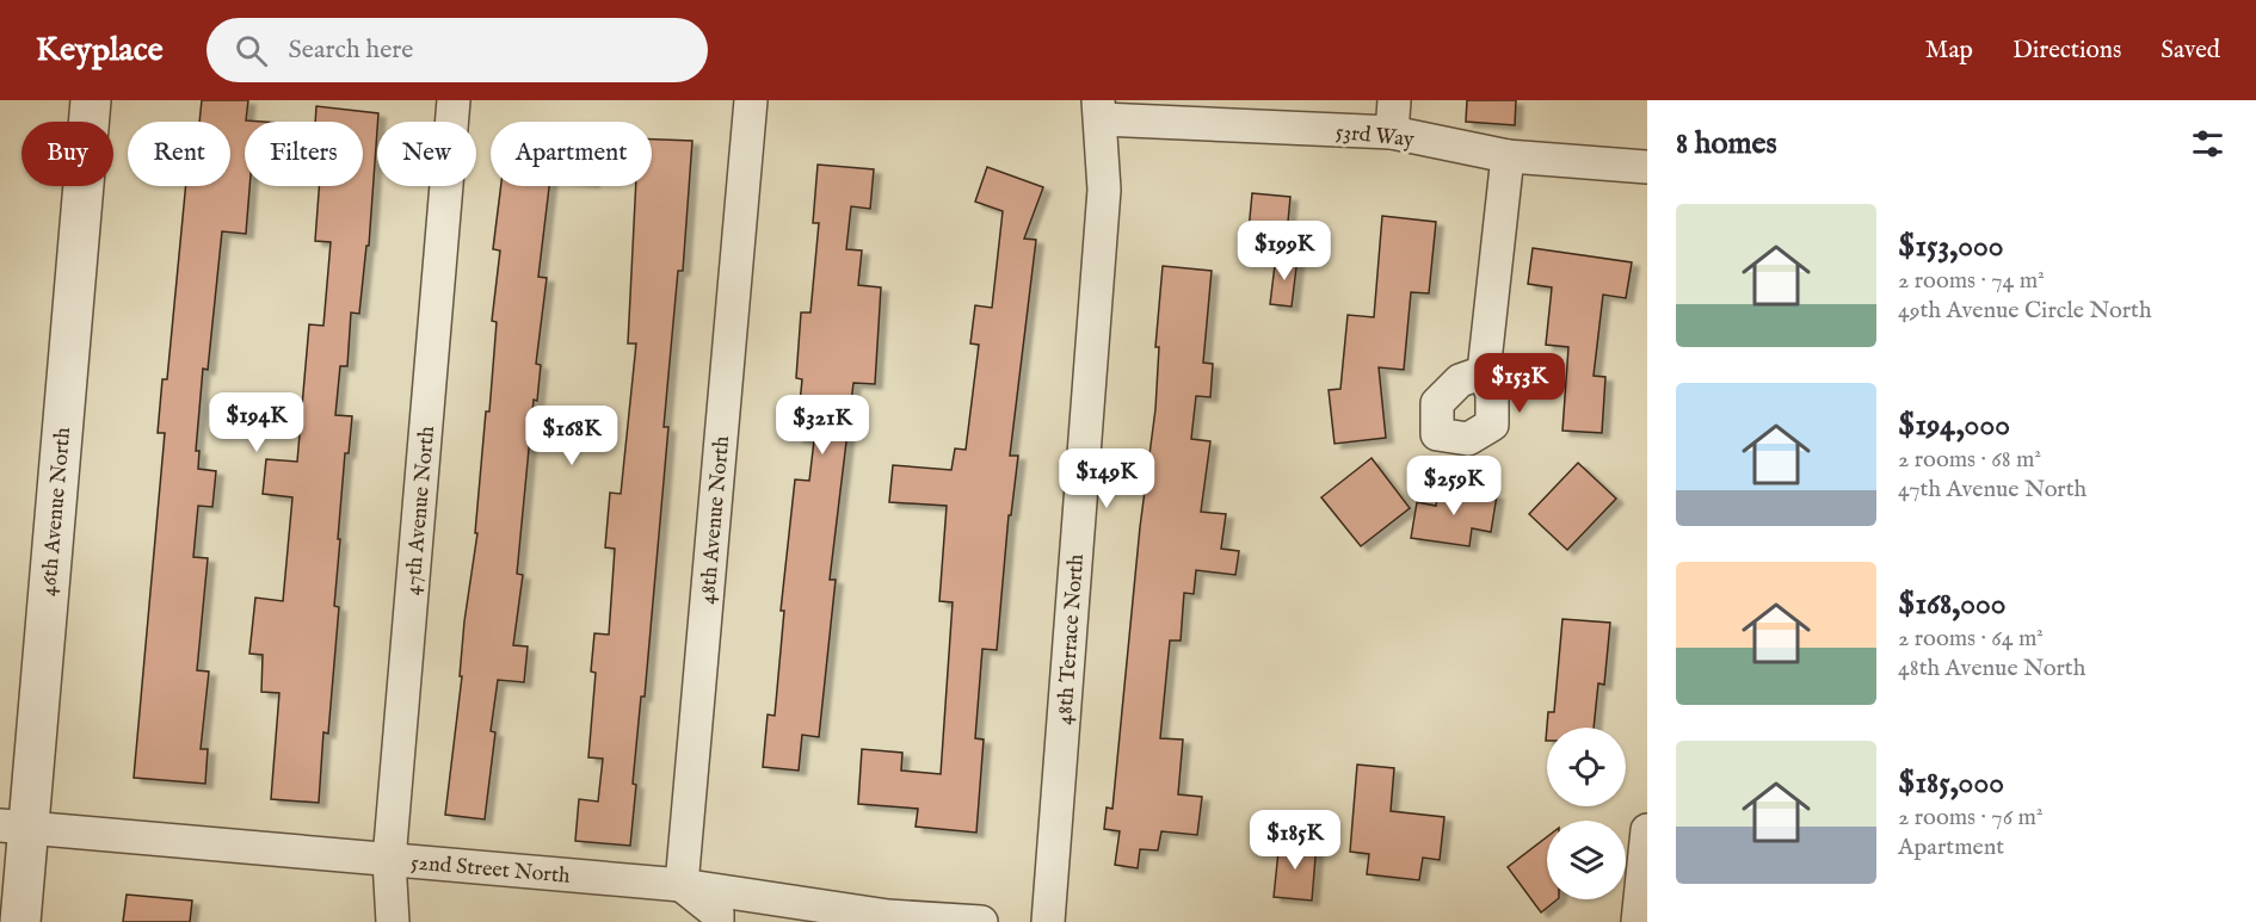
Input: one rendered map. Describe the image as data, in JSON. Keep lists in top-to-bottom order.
{
  "streets": {
    "street": [
      "53rd Way",
      "47th Avenue North",
      "46th Avenue North",
      "48th Avenue North",
      "48th Terrace North",
      "52nd Street North"
    ]
  },
  "crossings": [
    ["53rd Way", "48th Terrace North"],
    ["47th Avenue North", "52nd Street North"],
    ["46th Avenue North", "52nd Street North"],
    ["48th Avenue North", "52nd Street North"]
  ],
  "page": {
    "header": "Keyplace",
    "search": "Search here",
    "nav": ["Map", "Directions", "Saved"],
    "heading": "8 homes",
    "chip": [
      "Buy",
      "Rent",
      "Filters",
      "New",
      "Apartment"
    ],
    "list": [
      {
        "name": "$153,000",
        "note": "2 rooms · 74 m² · 49th Avenue Circle North"
      },
      {
        "name": "$194,000",
        "note": "2 rooms · 68 m² · 47th Avenue North"
      },
      {
        "name": "$168,000",
        "note": "2 rooms · 64 m² · 48th Avenue North"
      },
      {
        "name": "$185,000",
        "note": "2 rooms · 76 m² · Apartment"
      }
    ],
    "price": [
      "$199K",
      "$153K",
      "$194K",
      "$321K",
      "$168K",
      "$149K",
      "$259K",
      "$185K"
    ]
  }
}
